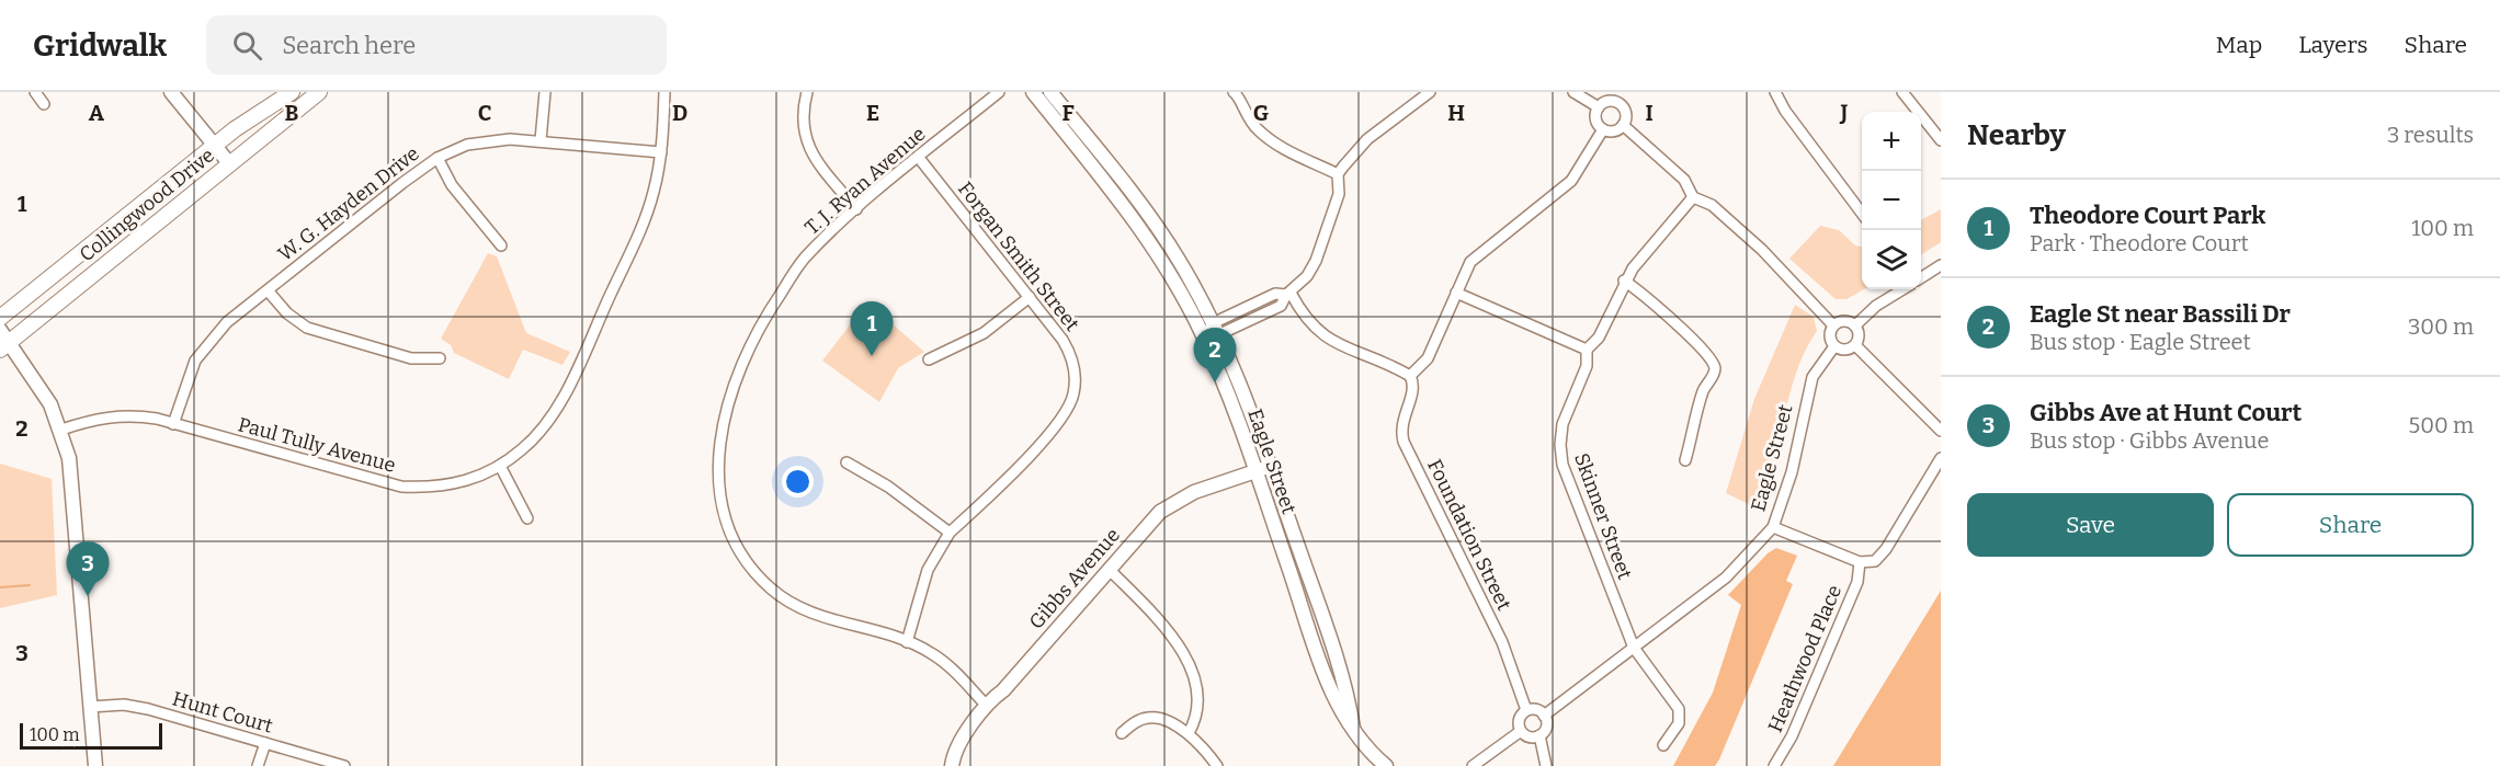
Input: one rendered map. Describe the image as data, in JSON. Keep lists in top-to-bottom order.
{
  "streets": {
    "main road": ["Collingwood Drive"],
    "street": [
      "T. J. Ryan Avenue",
      "W. G. Hayden Drive",
      "Forgan Smith Street",
      "Paul Tully Avenue",
      "Eagle Street",
      "Skinner Street",
      "Foundation Street",
      "Gibbs Avenue",
      "Heathwood Place",
      "Hunt Court"
    ]
  },
  "crossings": [
    ["T. J. Ryan Avenue", "Forgan Smith Street"],
    ["T. J. Ryan Avenue", "Gibbs Avenue"],
    ["W. G. Hayden Drive", "Paul Tully Avenue"],
    ["Eagle Street", "Skinner Street"],
    ["Eagle Street", "Foundation Street"],
    ["Eagle Street", "Gibbs Avenue"]
  ],
  "scale_bar": "100 m",
  "page": {
    "header": "Gridwalk",
    "search": "Search here",
    "nav": ["Map", "Layers", "Share"],
    "heading": ["Nearby", "3 results"],
    "map_buttons": ["+", "−"],
    "list": [
      {
        "mark": "1",
        "name": "Theodore Court Park",
        "note": "Park · Theodore Court",
        "value": "100 m"
      },
      {
        "mark": "2",
        "name": "Eagle St near Bassili Dr",
        "note": "Bus stop · Eagle Street",
        "value": "300 m"
      },
      {
        "mark": "3",
        "name": "Gibbs Ave at Hunt Court",
        "note": "Bus stop · Gibbs Avenue",
        "value": "500 m"
      }
    ],
    "pins": ["1", "2", "3"],
    "buttons": ["Save", "Share"],
    "scale": "100 m"
  },
  "grid": {
    "columns": [
      "A",
      "B",
      "C",
      "D",
      "E",
      "F",
      "G",
      "H",
      "I",
      "J"
    ],
    "rows": ["1", "2", "3"]
  }
}
